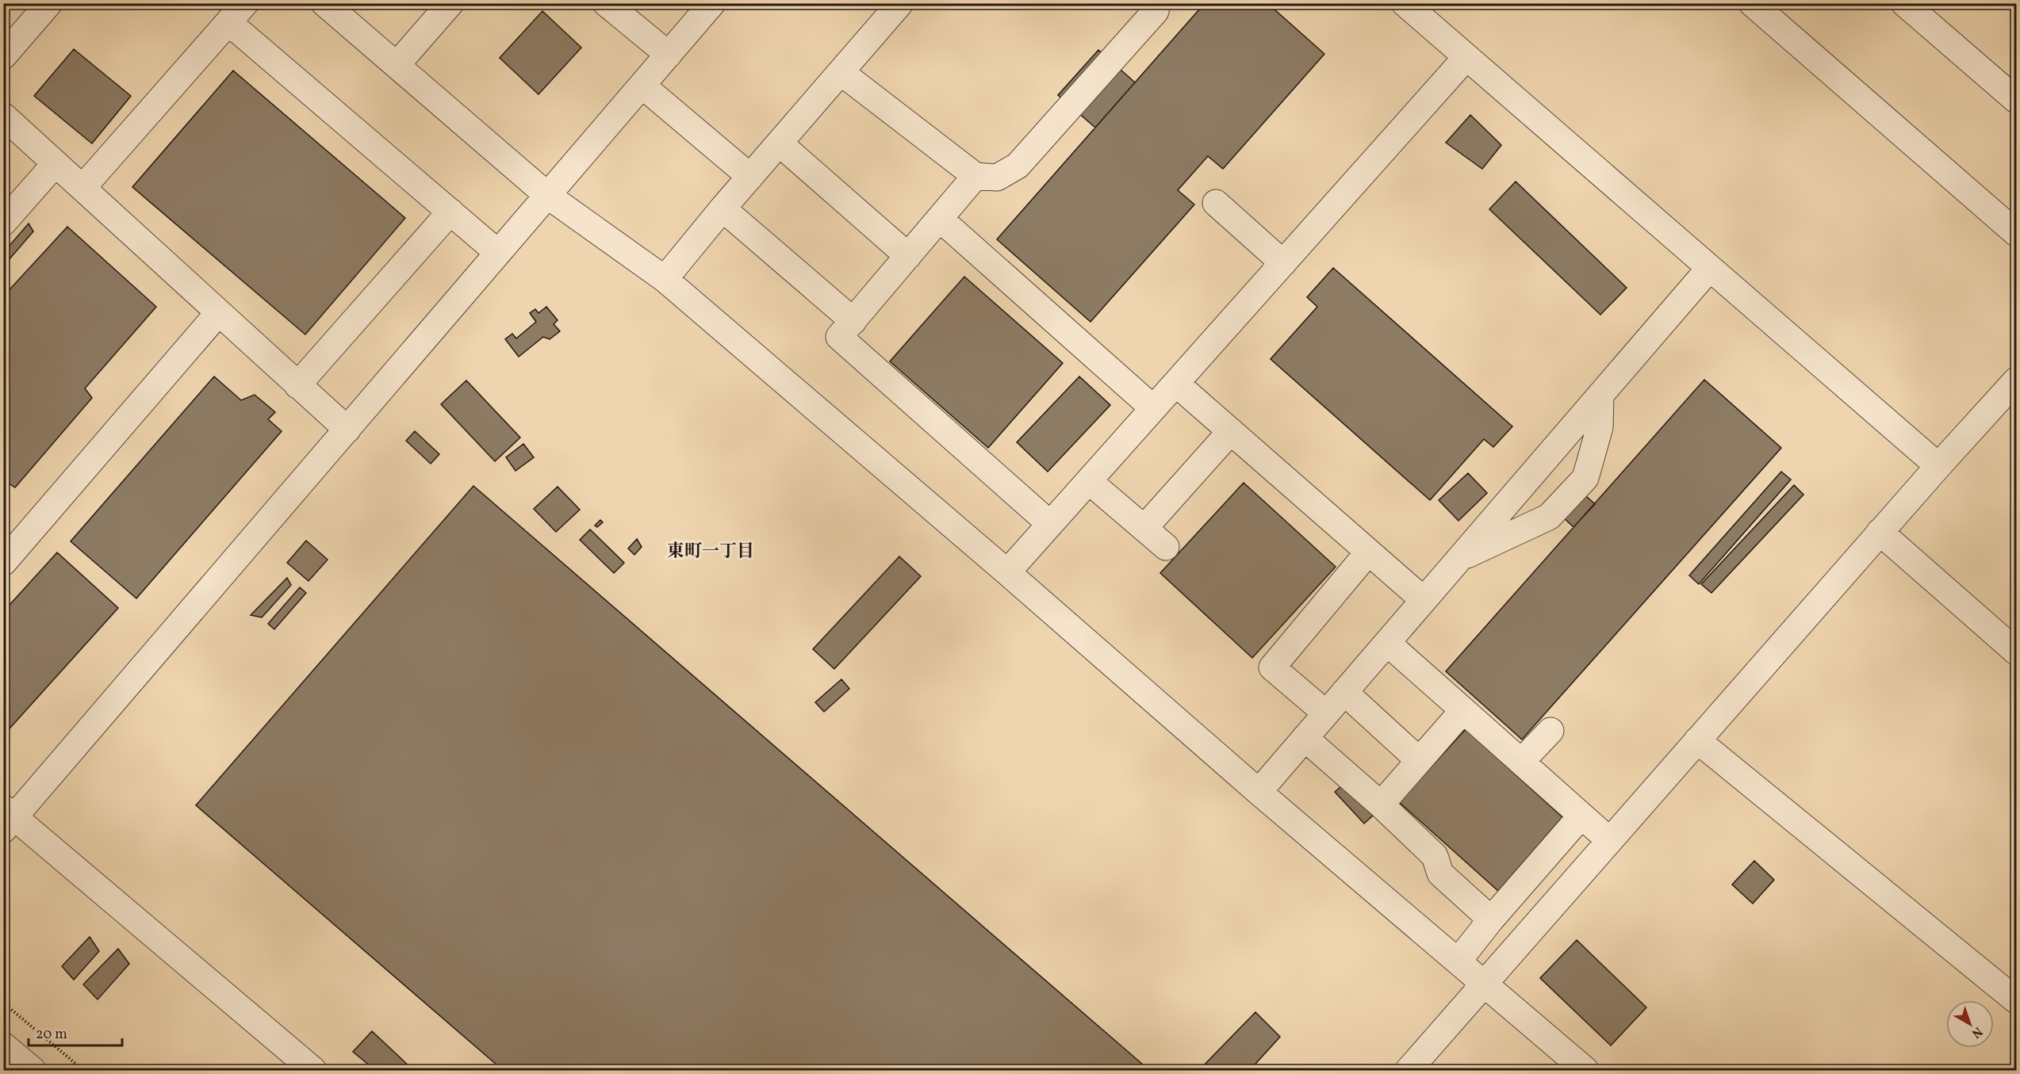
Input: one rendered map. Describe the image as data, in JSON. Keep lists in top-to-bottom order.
{
  "districts": ["東町一丁目"],
  "scale_bar": "20 m",
  "north": "bottom right"
}
